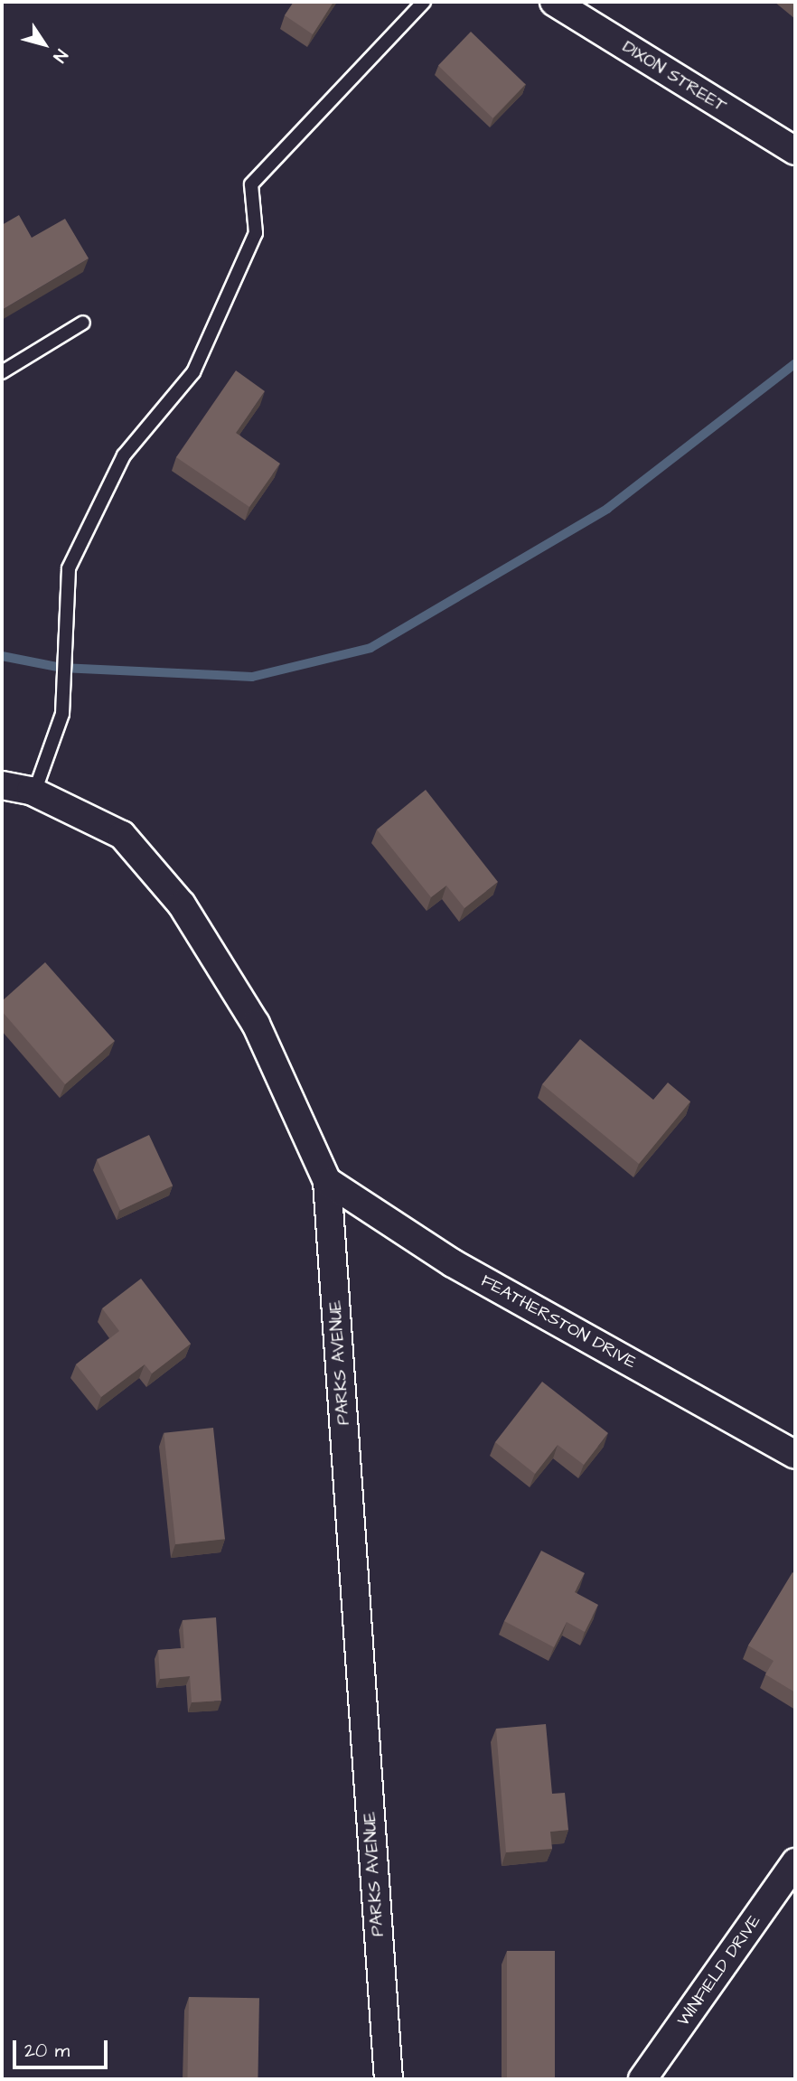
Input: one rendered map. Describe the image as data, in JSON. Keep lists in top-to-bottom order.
{
  "streets": {
    "street": [
      "DIXON STREET",
      "FEATHERSTON DRIVE",
      "PARKS AVENUE",
      "WINFIELD DRIVE"
    ]
  },
  "crossings": [
    ["FEATHERSTON DRIVE", "PARKS AVENUE"]
  ],
  "scale_bar": "20 m",
  "north": "bottom right"
}
